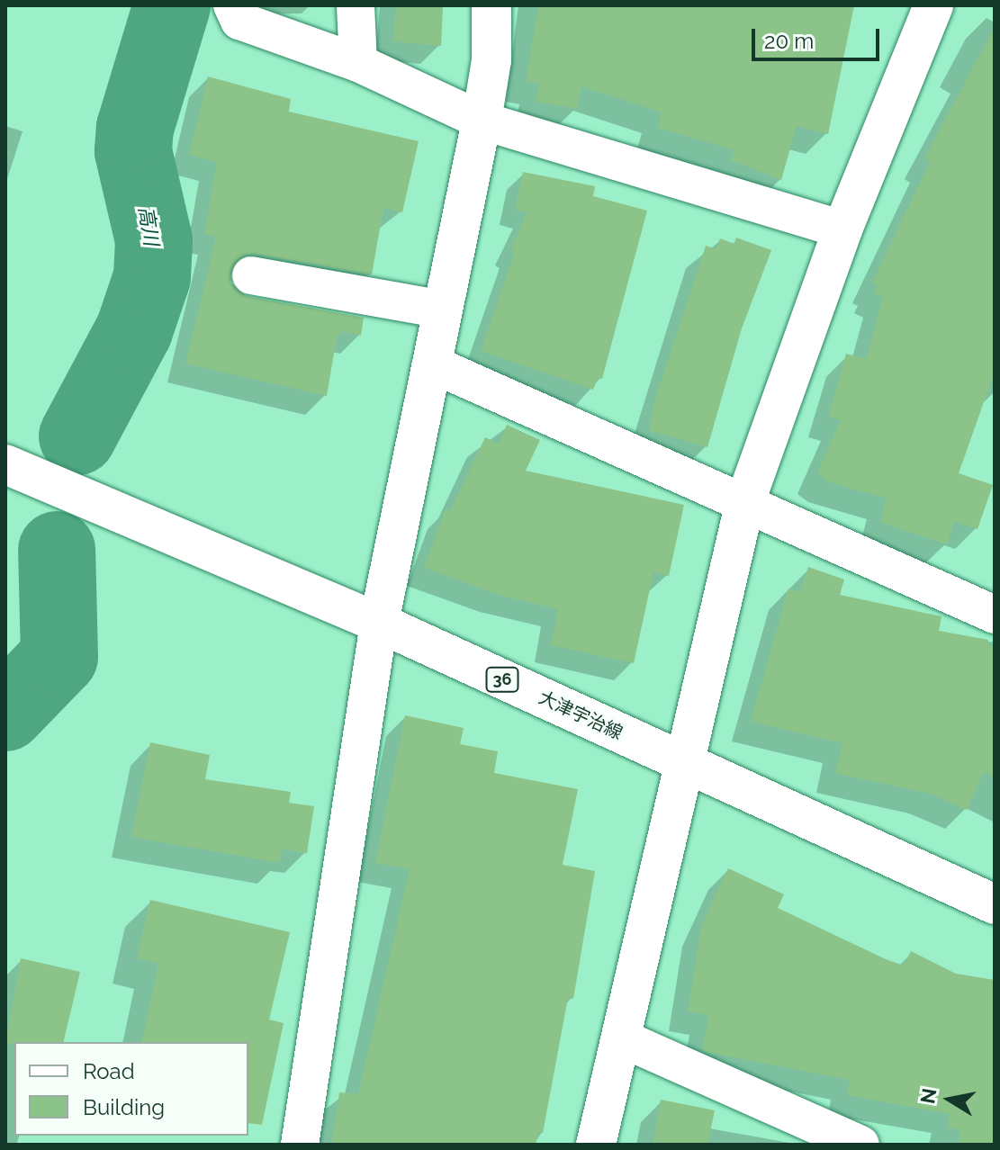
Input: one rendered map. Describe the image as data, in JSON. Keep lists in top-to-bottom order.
{
  "streets": {
    "street": ["36", "大津宇治線"]
  },
  "water": ["高川"],
  "legend": ["Road", "Building"],
  "scale_bar": "20 m",
  "north": "left"
}
